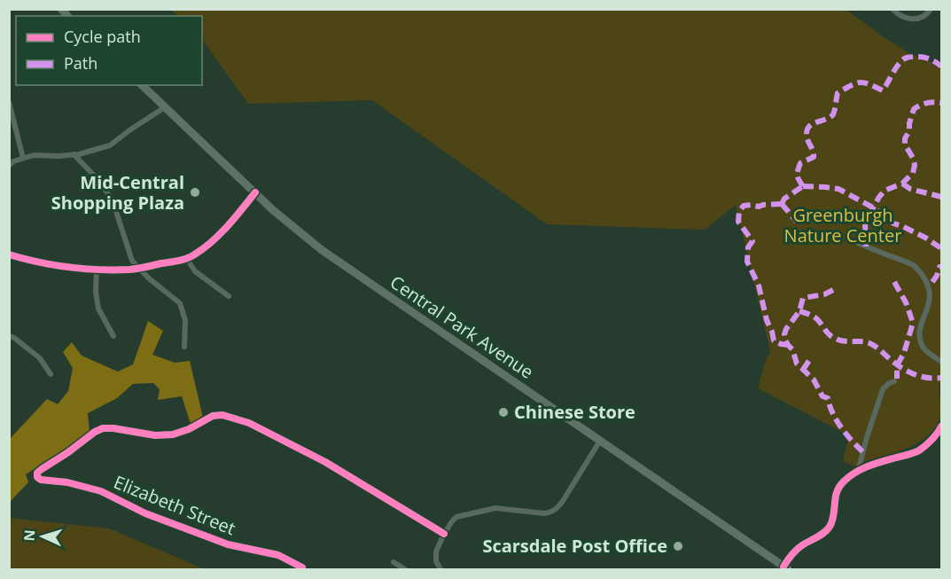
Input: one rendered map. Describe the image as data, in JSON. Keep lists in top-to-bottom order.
{
  "streets": {
    "main road": ["Central Park Avenue"],
    "street": ["Elizabeth Street"]
  },
  "parks": ["Greenburgh Nature Center"],
  "places": ["Mid-Central Shopping Plaza", "Chinese Store", "Scarsdale Post Office"],
  "legend": ["Cycle path", "Path"],
  "north": "left"
}
